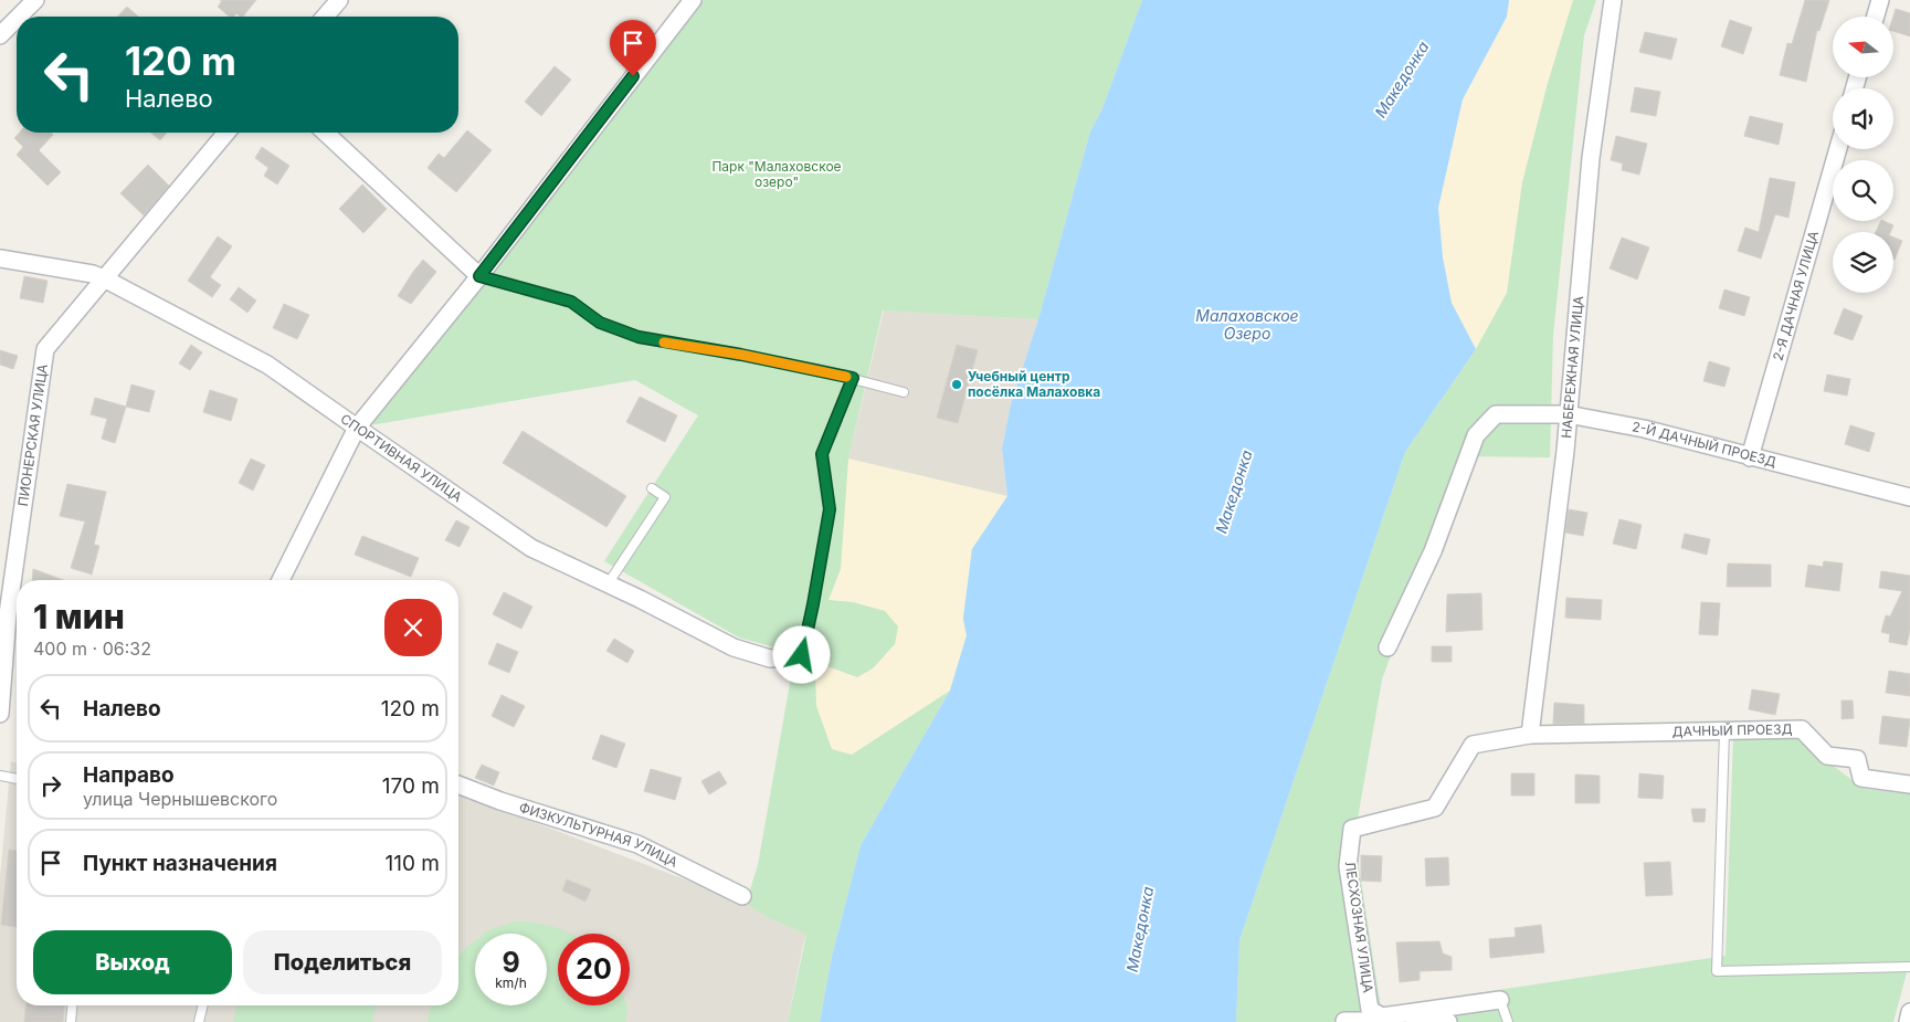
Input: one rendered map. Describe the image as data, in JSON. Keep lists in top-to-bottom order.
{
  "streets": {
    "street": [
      "2-Я ДАЧНАЯ УЛИЦА",
      "НАБЕРЕЖНАЯ УЛИЦА",
      "ПИОНЕРСКАЯ УЛИЦА",
      "2-Й ДАЧНЫЙ ПРОЕЗД",
      "СПОРТИВНАЯ УЛИЦА",
      "ДАЧНЫЙ ПРОЕЗД",
      "ФИЗКУЛЬТУРНАЯ УЛИЦА",
      "ЛЕСХОЗНАЯ УЛИЦА"
    ]
  },
  "crossings": [
    ["2-Я ДАЧНАЯ УЛИЦА", "2-Й ДАЧНЫЙ ПРОЕЗД"],
    ["НАБЕРЕЖНАЯ УЛИЦА", "2-Й ДАЧНЫЙ ПРОЕЗД"],
    ["НАБЕРЕЖНАЯ УЛИЦА", "ДАЧНЫЙ ПРОЕЗД"],
    ["НАБЕРЕЖНАЯ УЛИЦА", "ЛЕСХОЗНАЯ УЛИЦА"],
    ["ПИОНЕРСКАЯ УЛИЦА", "СПОРТИВНАЯ УЛИЦА"],
    ["ДАЧНЫЙ ПРОЕЗД", "ЛЕСХОЗНАЯ УЛИЦА"]
  ],
  "water": ["Македонка", "Малаховское Озеро"],
  "parks": ["Парк \"Малаховское озеро\""],
  "places": ["Учебный центр посёлка Малаховка"],
  "north": "left",
  "page": {
    "turn": ["120 m", "Налево"],
    "heading": ["1 мин", "400 m · 06:32"],
    "list": [
      {
        "name": "Налево",
        "value": "120 m"
      },
      {
        "name": "Направо",
        "note": "улица Чернышевского",
        "value": "170 m"
      },
      {
        "name": "Пункт назначения",
        "value": "110 m"
      }
    ],
    "buttons": ["Выход", "Поделиться"],
    "speed": "9 km/h",
    "limit": "20"
  }
}
